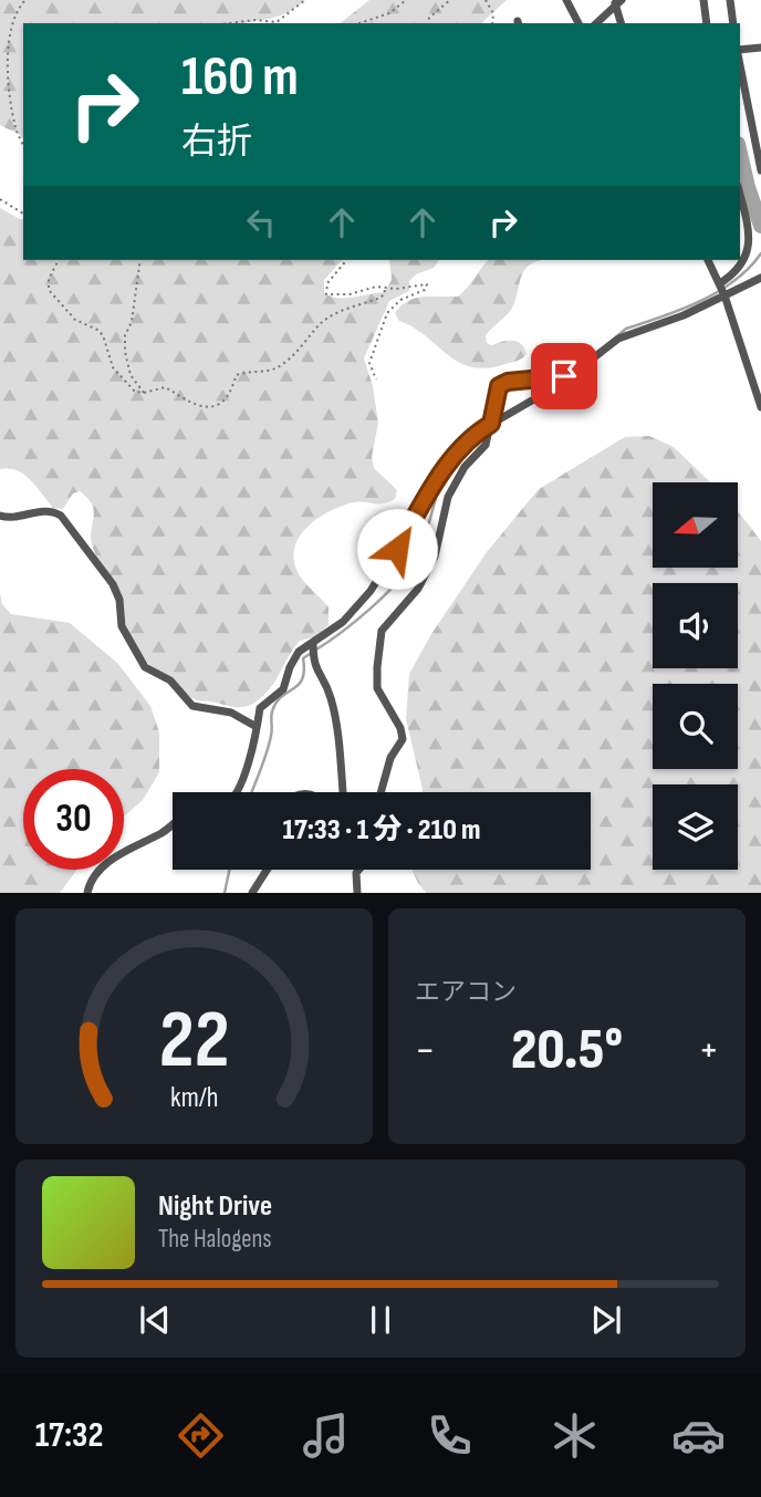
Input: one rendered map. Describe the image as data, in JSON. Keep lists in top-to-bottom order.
{
  "north": "left",
  "page": {
    "turn": ["160 m", "右折"],
    "limit": "30",
    "trip": "17:33 · 1 分 · 210 m",
    "tile": "エアコン",
    "heat": ["−", "20.5°", "+"],
    "song": ["Night Drive", "The Halogens"],
    "tabs": "17:32",
    "gauge": ["22", "km/h"]
  }
}
